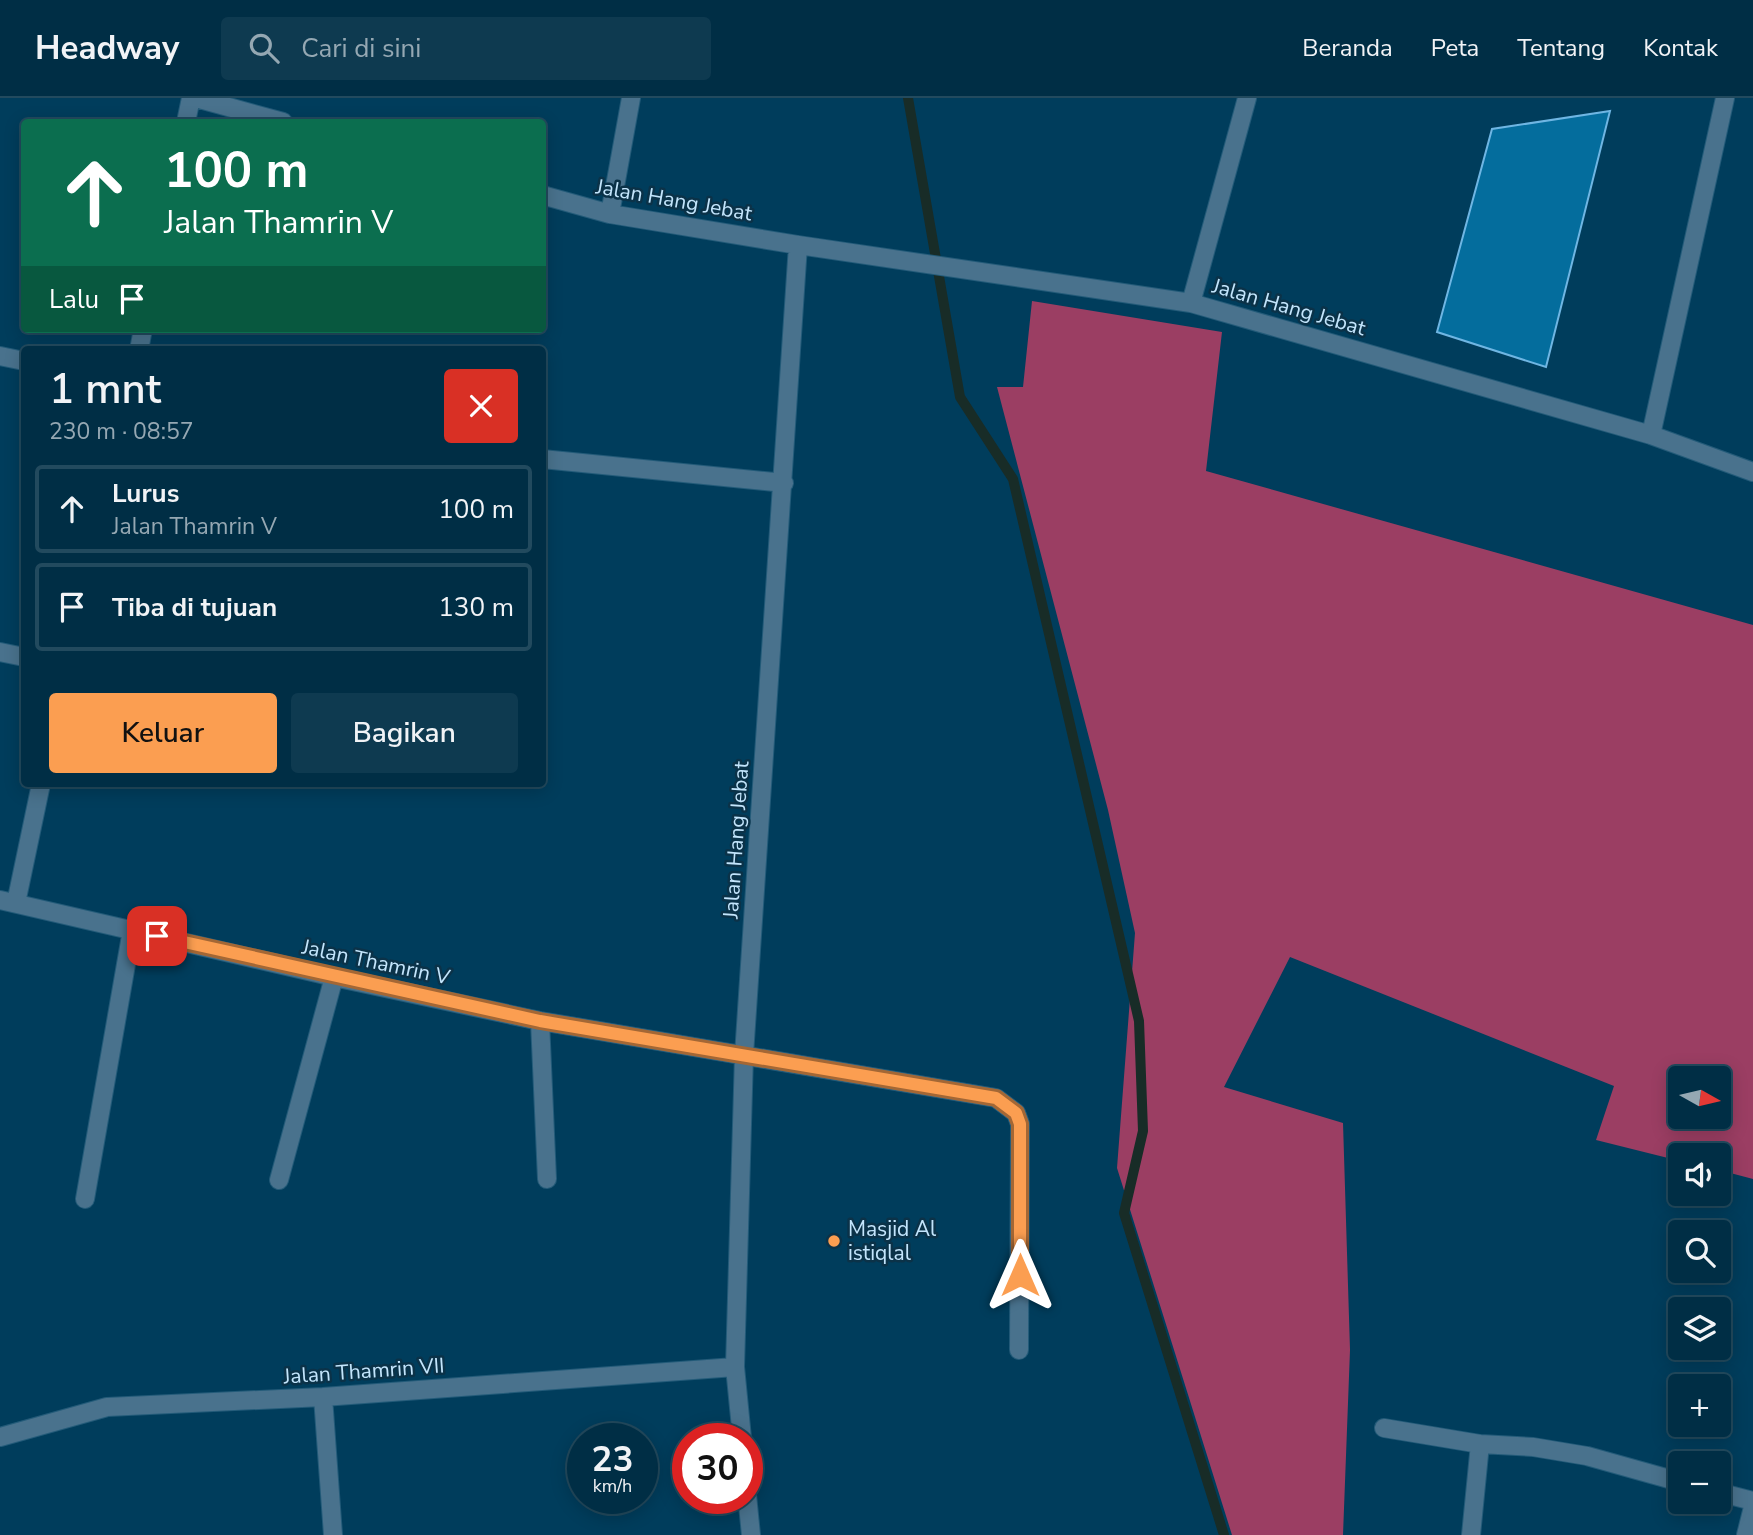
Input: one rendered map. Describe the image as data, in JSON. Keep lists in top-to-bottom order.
{
  "streets": {
    "street": ["Jalan Hang Jebat", "Jalan Thamrin V", "Jalan Thamrin VII"]
  },
  "crossings": [
    ["Jalan Hang Jebat", "Jalan Thamrin V"],
    ["Jalan Hang Jebat", "Jalan Thamrin VII"]
  ],
  "places": ["Masjid Al istiqlal"],
  "north": "right",
  "page": {
    "header": "Headway",
    "search": "Cari di sini",
    "nav": [
      "Beranda",
      "Peta",
      "Tentang",
      "Kontak"
    ],
    "turn": ["100 m", "Jalan Thamrin V"],
    "then": "Lalu",
    "heading": ["1 mnt", "230 m · 08:57"],
    "list": [
      {
        "name": "Lurus",
        "note": "Jalan Thamrin V",
        "value": "100 m"
      },
      {
        "name": "Tiba di tujuan",
        "value": "130 m"
      }
    ],
    "buttons": ["Keluar", "Bagikan"],
    "map_buttons": ["+", "−"],
    "speed": "23 km/h",
    "limit": "30"
  }
}
